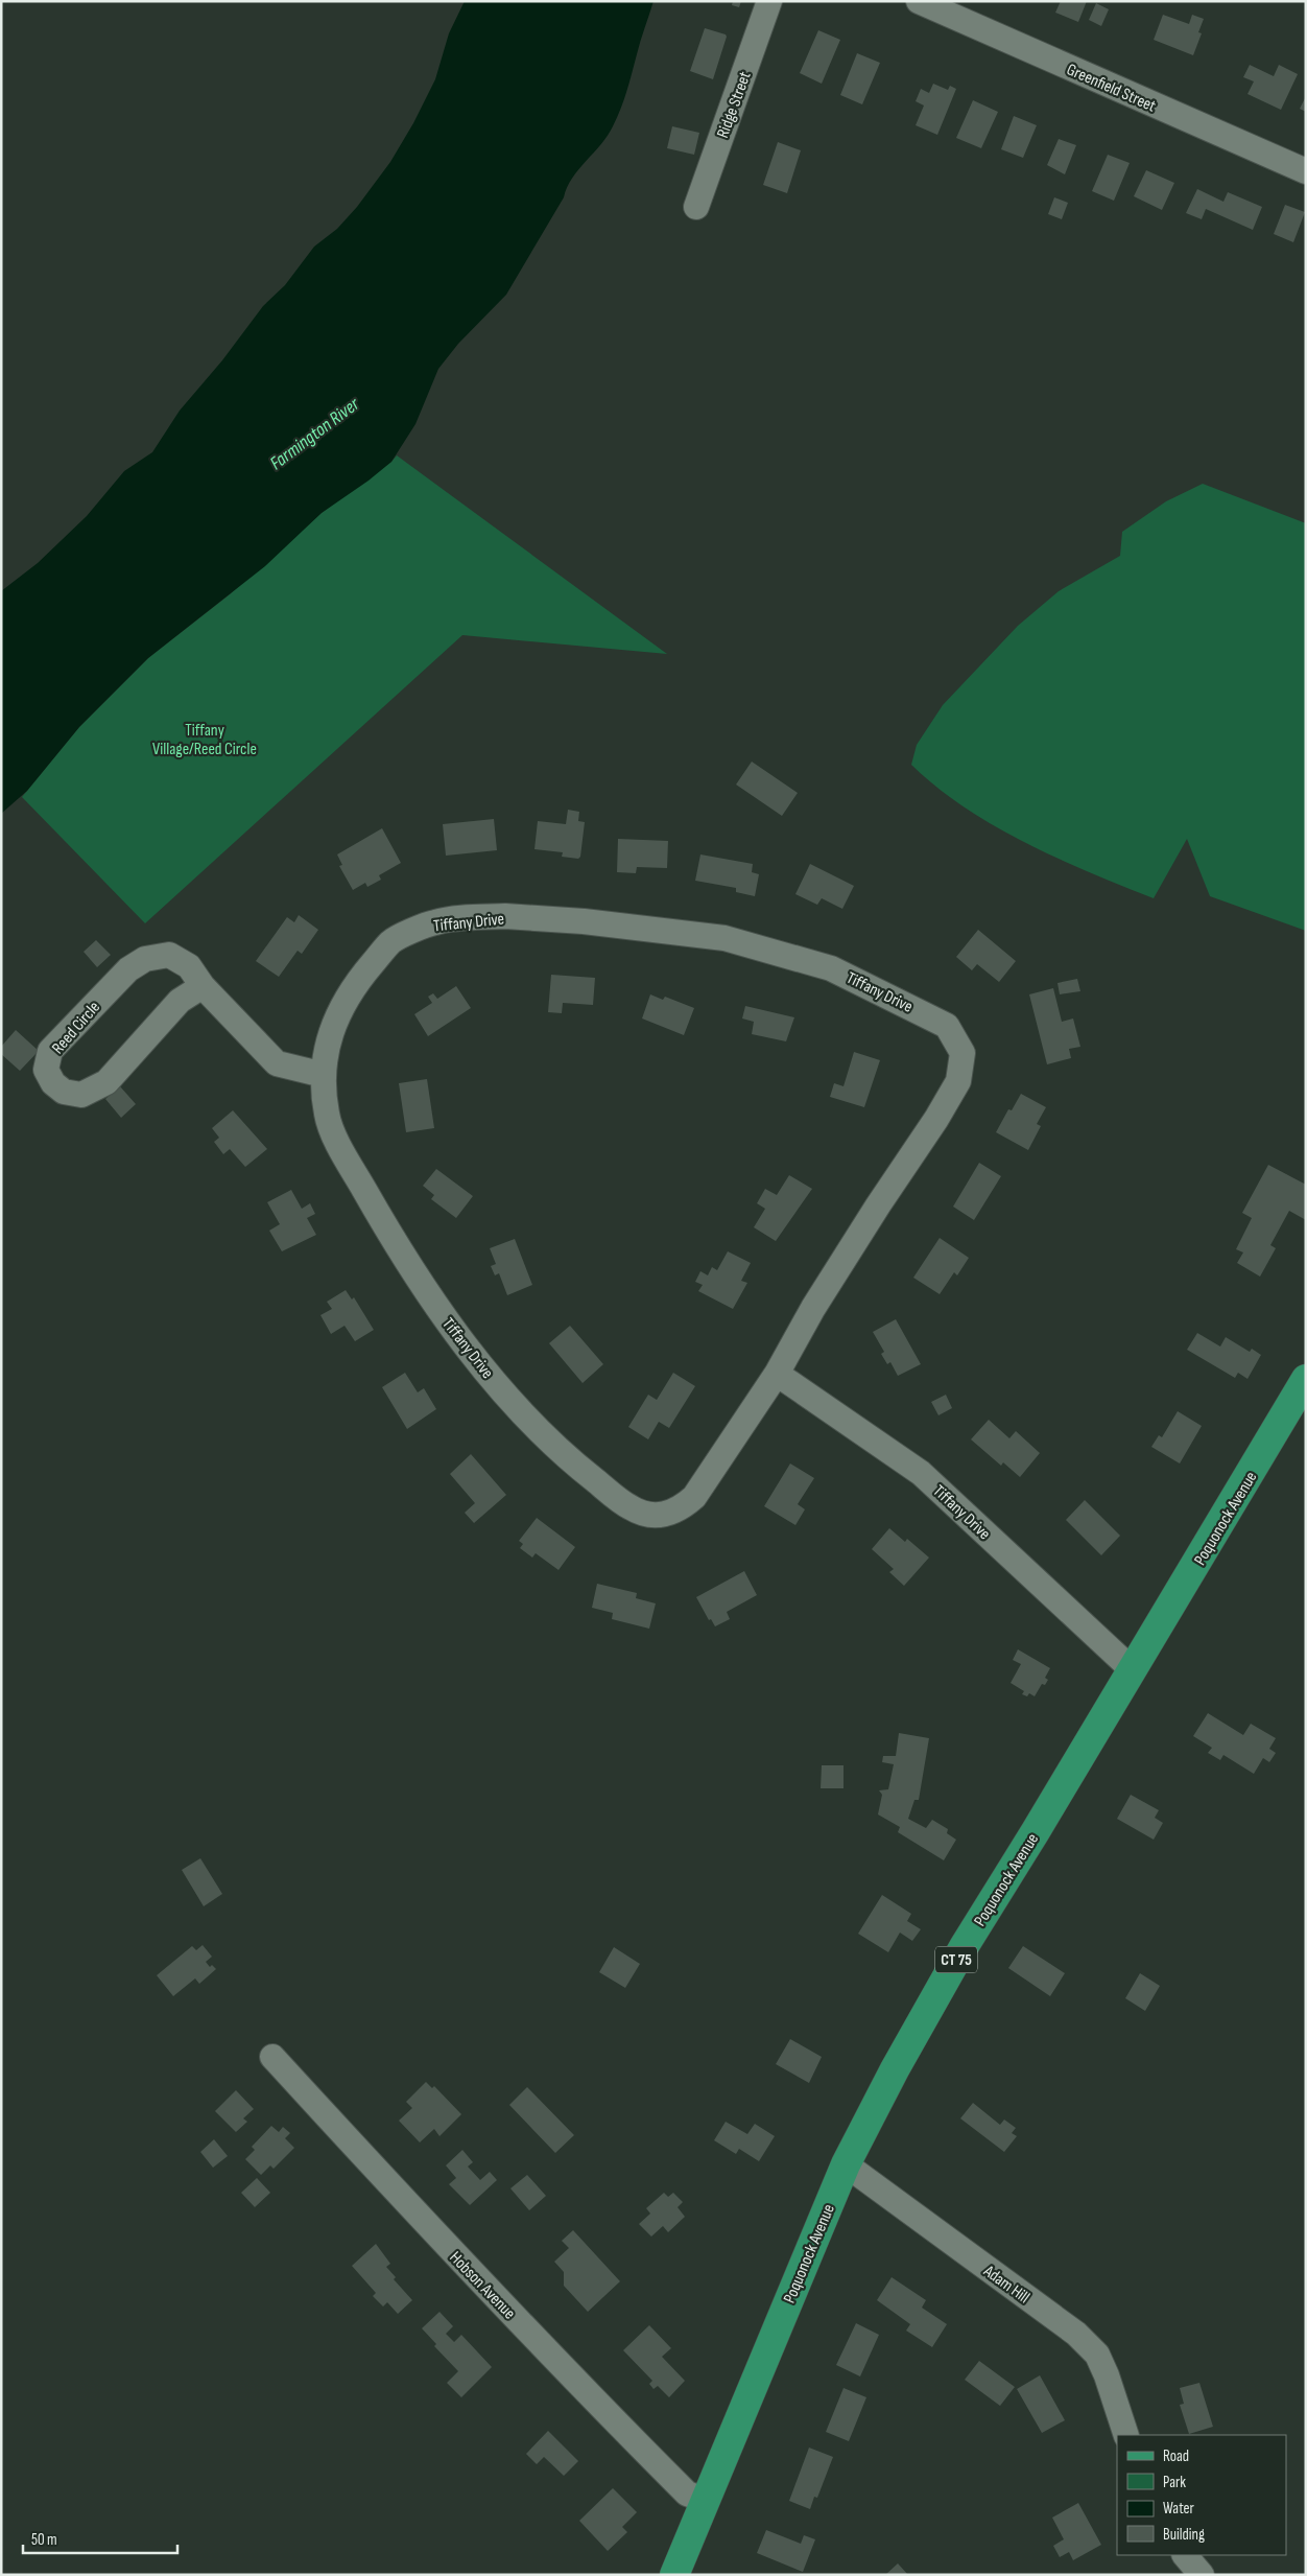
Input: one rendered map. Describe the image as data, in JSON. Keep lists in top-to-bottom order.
{
  "streets": {
    "main road": ["Poquonock Avenue", "CT 75"],
    "street": [
      "Greenfield Street",
      "Ridge Street",
      "Tiffany Drive",
      "Reed Circle",
      "Adam Hill",
      "Hobson Avenue"
    ]
  },
  "crossings": [
    ["Tiffany Drive", "Reed Circle"],
    ["Tiffany Drive", "Poquonock Avenue"],
    ["Poquonock Avenue", "Adam Hill"],
    ["Poquonock Avenue", "Hobson Avenue"]
  ],
  "water": ["Farmington River"],
  "parks": ["Tiffany Village/Reed Circle"],
  "legend": [
    "Road",
    "Park",
    "Water",
    "Building"
  ],
  "scale_bar": "50 m"
}
